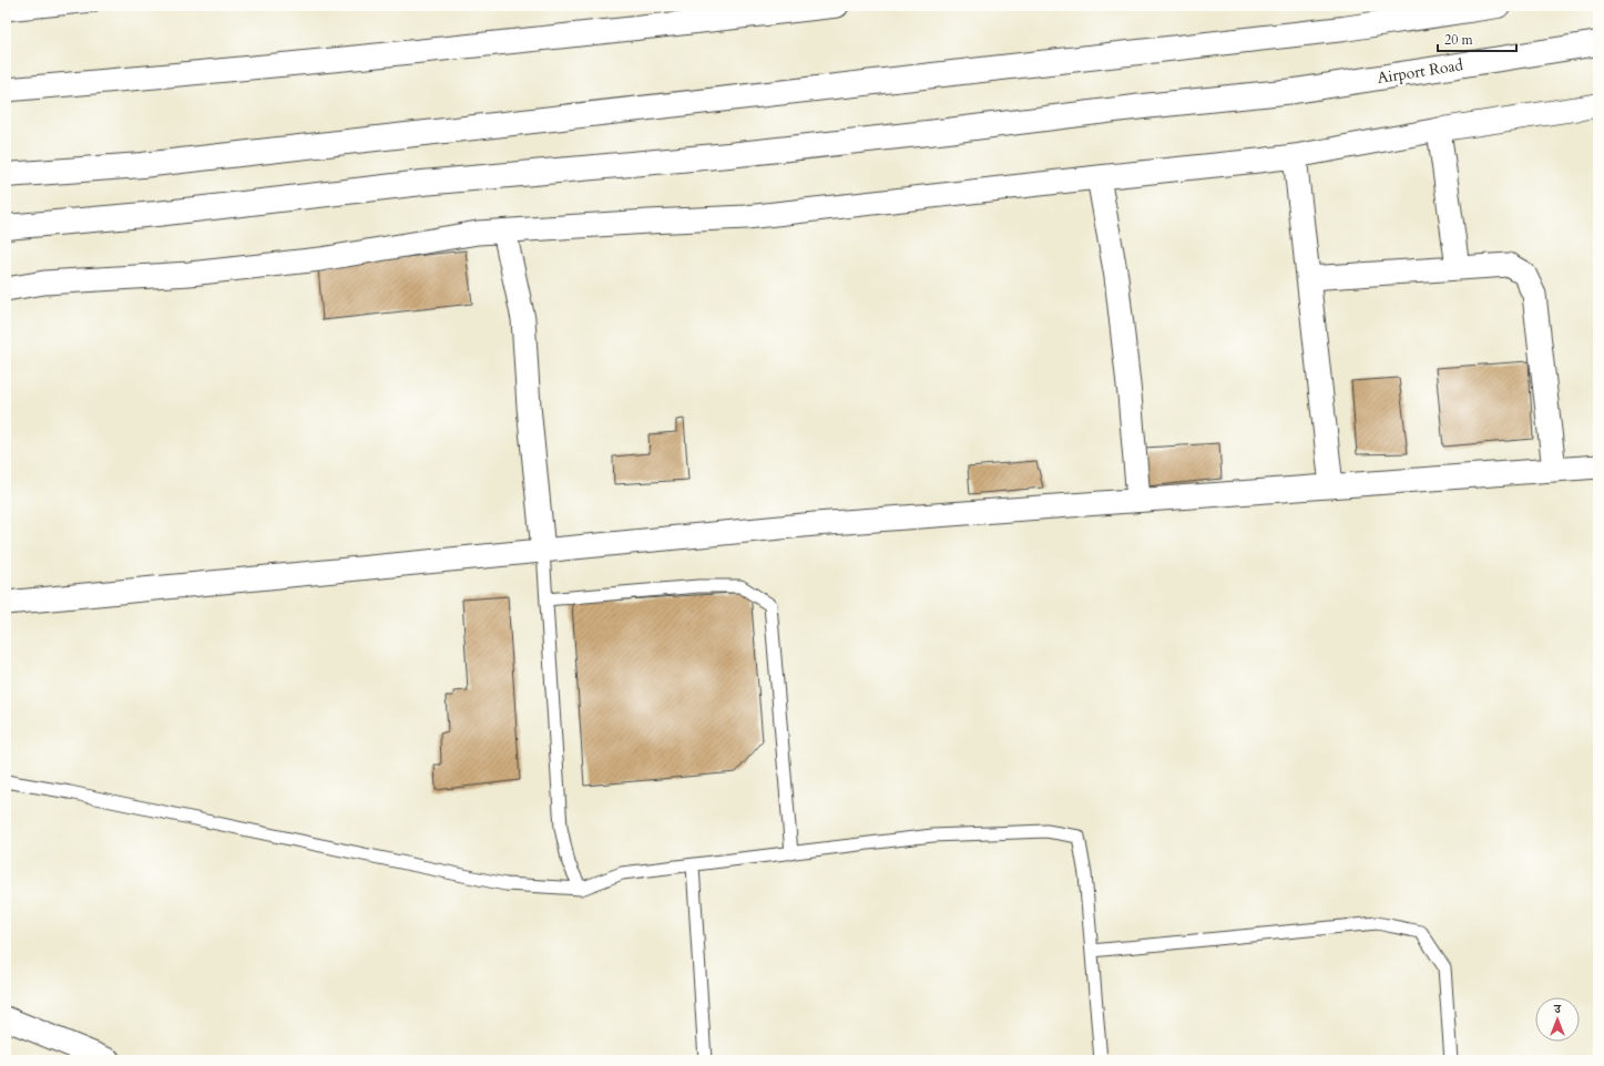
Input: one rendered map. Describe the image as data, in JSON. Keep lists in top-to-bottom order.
{
  "streets": {
    "street": ["Airport Road"]
  },
  "scale_bar": "20 m",
  "north": "top"
}
